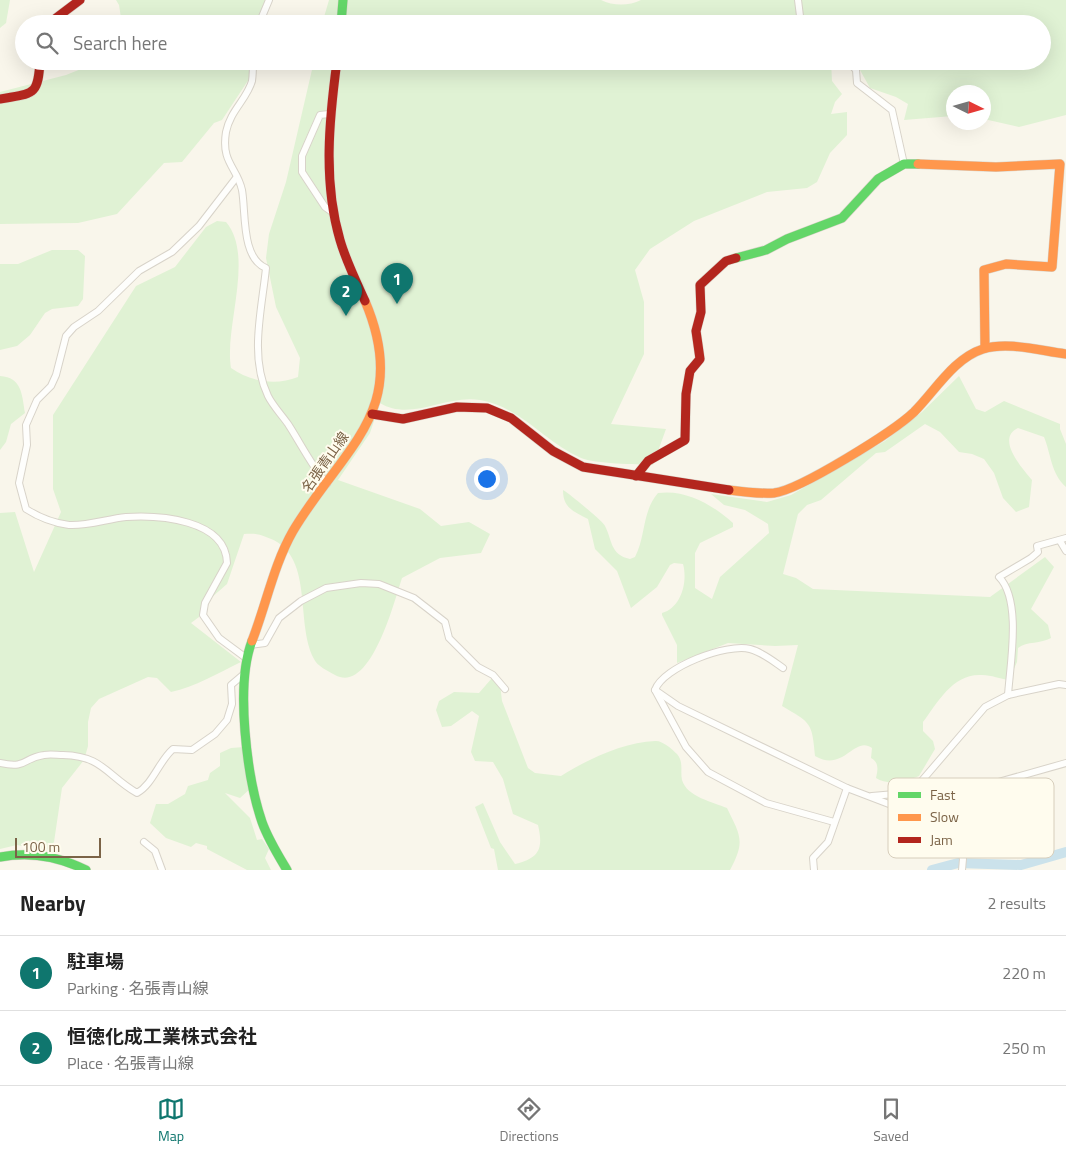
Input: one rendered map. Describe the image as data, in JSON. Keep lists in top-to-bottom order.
{
  "streets": {
    "street": ["名張青山線"]
  },
  "legend": ["Fast", "Slow", "Jam"],
  "scale_bar": "100 m",
  "north": "right",
  "page": {
    "search": "Search here",
    "pins": ["1", "2"],
    "scale": "100 m",
    "heading": ["Nearby", "2 results"],
    "list": [
      {
        "mark": "1",
        "name": "駐車場",
        "note": "Parking · 名張青山線",
        "value": "220 m"
      },
      {
        "mark": "2",
        "name": "恒徳化成工業株式会社",
        "note": "Place · 名張青山線",
        "value": "250 m"
      }
    ],
    "nav": ["Map", "Directions", "Saved"]
  }
}
